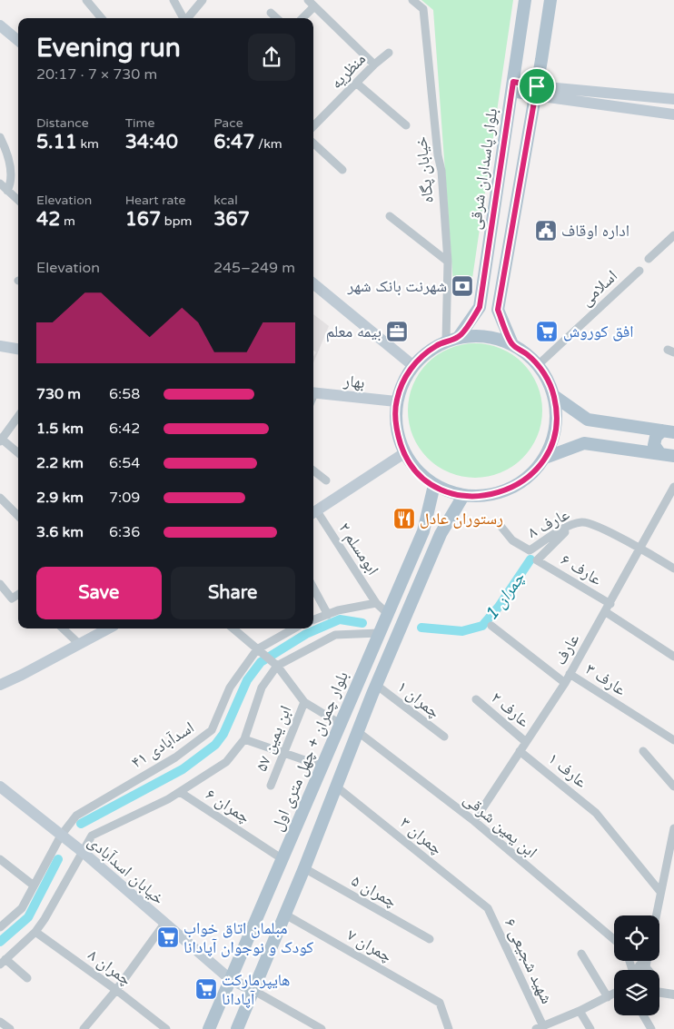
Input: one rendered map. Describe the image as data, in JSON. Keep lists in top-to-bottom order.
{
  "streets": {
    "main road": [
      "بلوار پاسداران شرقی",
      "بهار",
      "بلوار چمران + چهل متری اول",
      "خیابان اسدآبادی"
    ],
    "street": [
      "منظریه",
      "خیابان پگاه",
      "اسلامی",
      "عارف ۸",
      "ابومسلم ۲",
      "عارف ۶",
      "عارف",
      "عارف ۳",
      "چمران ۱",
      "عارف ۲",
      "ابن یمین ۵۷",
      "اسدآبادی ۴۱",
      "عارف ۱",
      "چمران ۶",
      "ابن یمین شرقی",
      "چمران ۳",
      "چمران ۵",
      "چمران ۷",
      "شهید شجیعی ۶",
      "چمران ۸"
    ]
  },
  "crossings": [
    ["بلوار پاسداران شرقی", "خیابان پگاه"],
    ["بلوار پاسداران شرقی", "اسلامی"],
    ["بلوار پاسداران شرقی", "بهار"],
    ["بلوار پاسداران شرقی", "بلوار چمران + چهل متری اول"],
    ["خیابان پگاه", "اسلامی"],
    ["خیابان پگاه", "بهار"],
    ["خیابان پگاه", "بلوار چمران + چهل متری اول"],
    ["اسلامی", "بهار"],
    ["اسلامی", "بلوار چمران + چهل متری اول"],
    ["بهار", "بلوار چمران + چهل متری اول"],
    ["عارف ۸", "عارف ۶"],
    ["عارف ۸", "عارف"],
    ["ابومسلم ۲", "بلوار چمران + چهل متری اول"],
    ["عارف ۶", "عارف"],
    ["عارف", "عارف ۳"],
    ["عارف", "عارف ۲"],
    ["عارف", "عارف ۱"],
    ["عارف", "ابن یمین شرقی"],
    ["اسدآبادی ۴۱", "خیابان اسدآبادی"],
    ["بلوار چمران + چهل متری اول", "چمران ۶"],
    ["بلوار چمران + چهل متری اول", "خیابان اسدآبادی"],
    ["چمران ۳", "شهید شجیعی ۶"]
  ],
  "water": ["چمران 1"],
  "places": {
    "public building": ["اداره اوقاف"],
    "bank": ["شهرنت بانک شهر"],
    "office": ["بیمه معلم"],
    "supermarket": ["افق کوروش", "مبلمان اتاق خواب کودک و نوجوان آپادانا", "هایپرمارکت آپادانا"],
    "restaurant": ["رستوران عادل"]
  },
  "page": {
    "heading": ["Evening run", "20:17 · 7 × 730 m"],
    "stats": [
      ["Distance", "5.11 km"],
      ["Time", "34:40"],
      ["Pace", "6:47 /km"],
      ["Elevation", "42 m"],
      ["Heart rate", "167 bpm"],
      ["kcal", "367"]
    ],
    "chart": ["Elevation", "245–249 m"],
    "list": [
      {
        "name": "730 m",
        "note": "6:58"
      },
      {
        "name": "1.5 km",
        "note": "6:42"
      },
      {
        "name": "2.2 km",
        "note": "6:54"
      },
      {
        "name": "2.9 km",
        "note": "7:09"
      },
      {
        "name": "3.6 km",
        "note": "6:36"
      }
    ],
    "buttons": ["Save", "Share"]
  }
}
